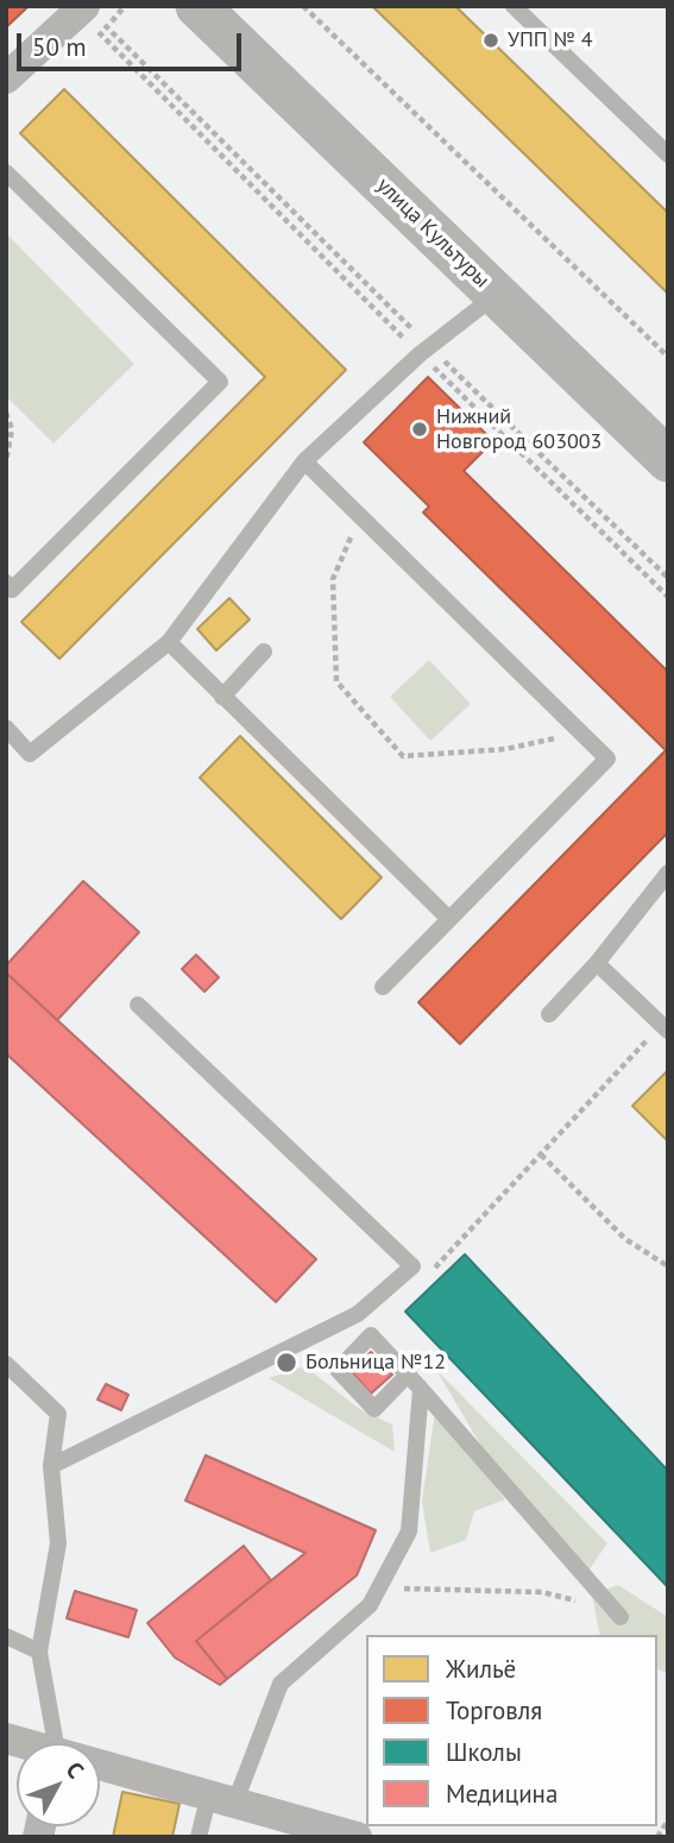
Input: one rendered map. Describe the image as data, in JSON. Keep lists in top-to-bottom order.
{
  "streets": {
    "main road": ["улица Культуры"]
  },
  "places": ["УПП № 4", "Нижний Новгород 603003", "Больница №12"],
  "legend": [
    "Жильё",
    "Торговля",
    "Школы",
    "Медицина"
  ],
  "scale_bar": "50 m",
  "north": "top right"
}
